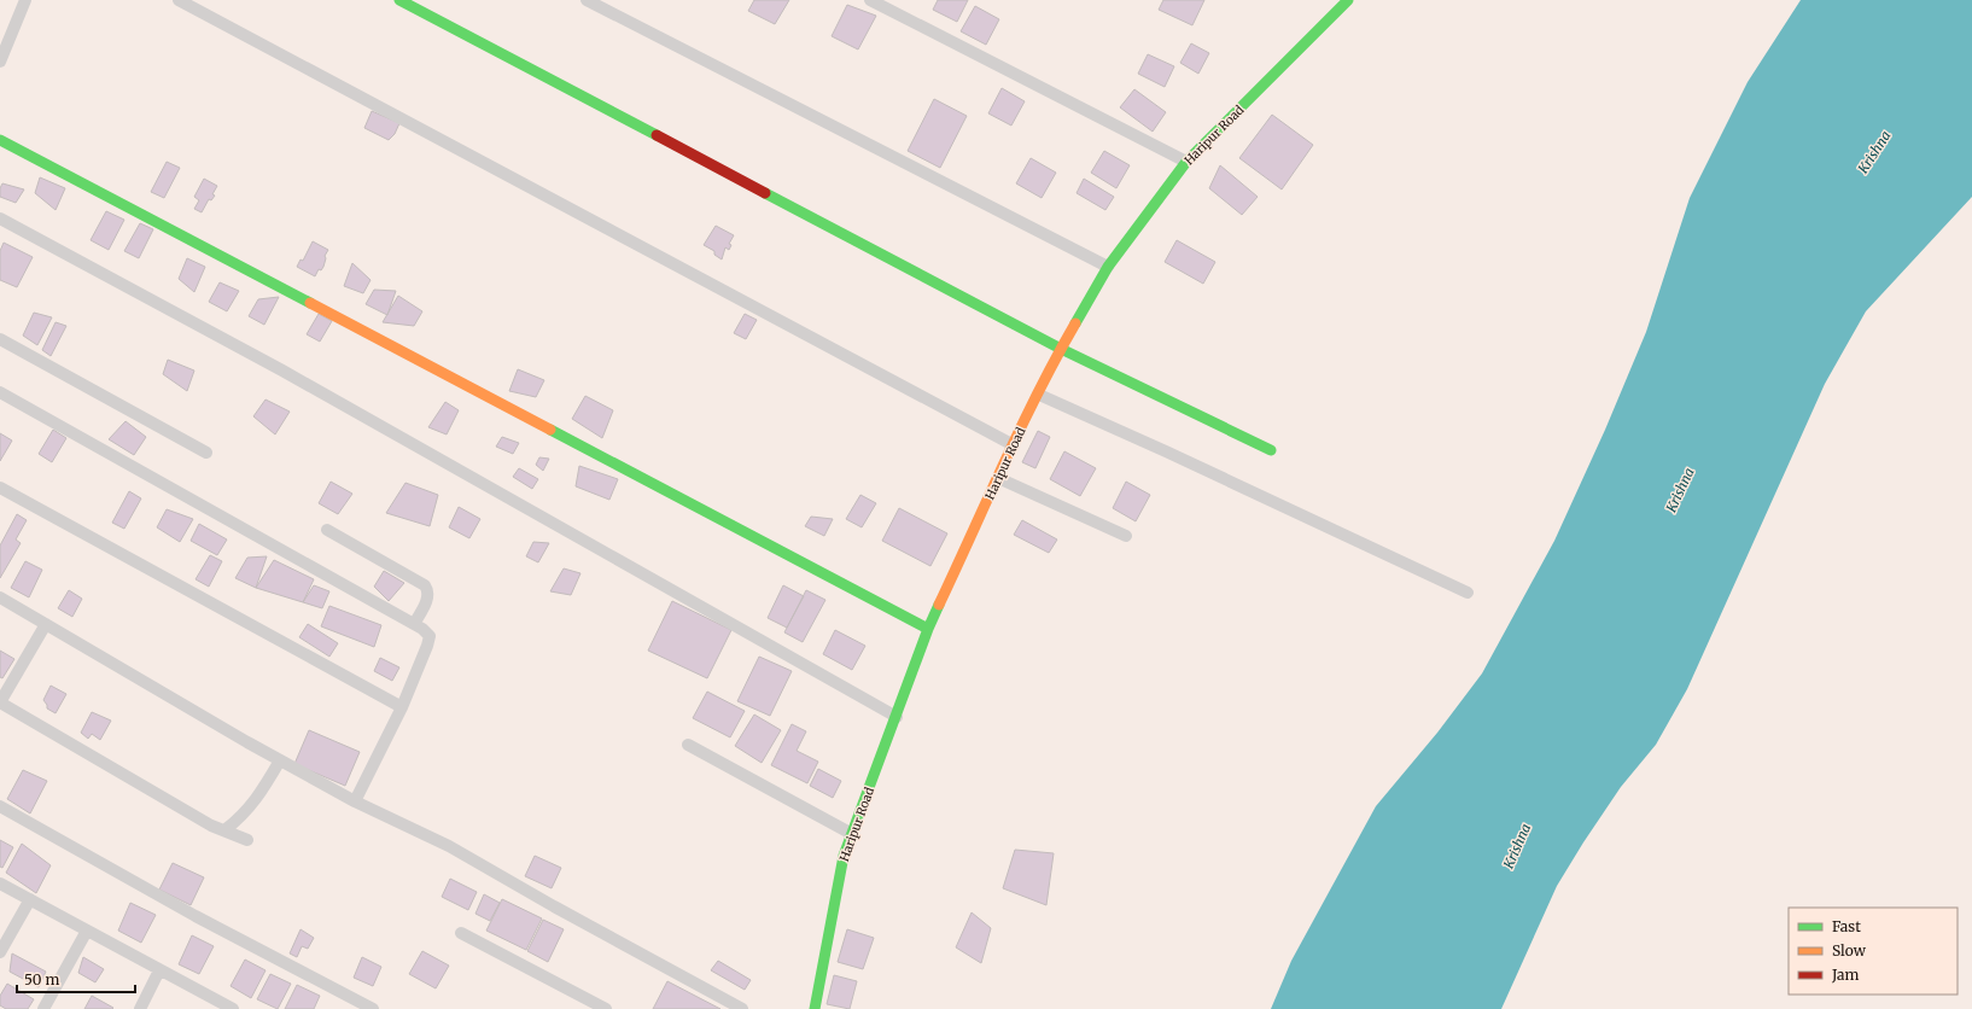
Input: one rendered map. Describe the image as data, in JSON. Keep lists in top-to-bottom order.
{
  "streets": {
    "street": ["Haripur Road"]
  },
  "water": ["Krishna"],
  "legend": ["Fast", "Slow", "Jam"],
  "scale_bar": "50 m"
}
